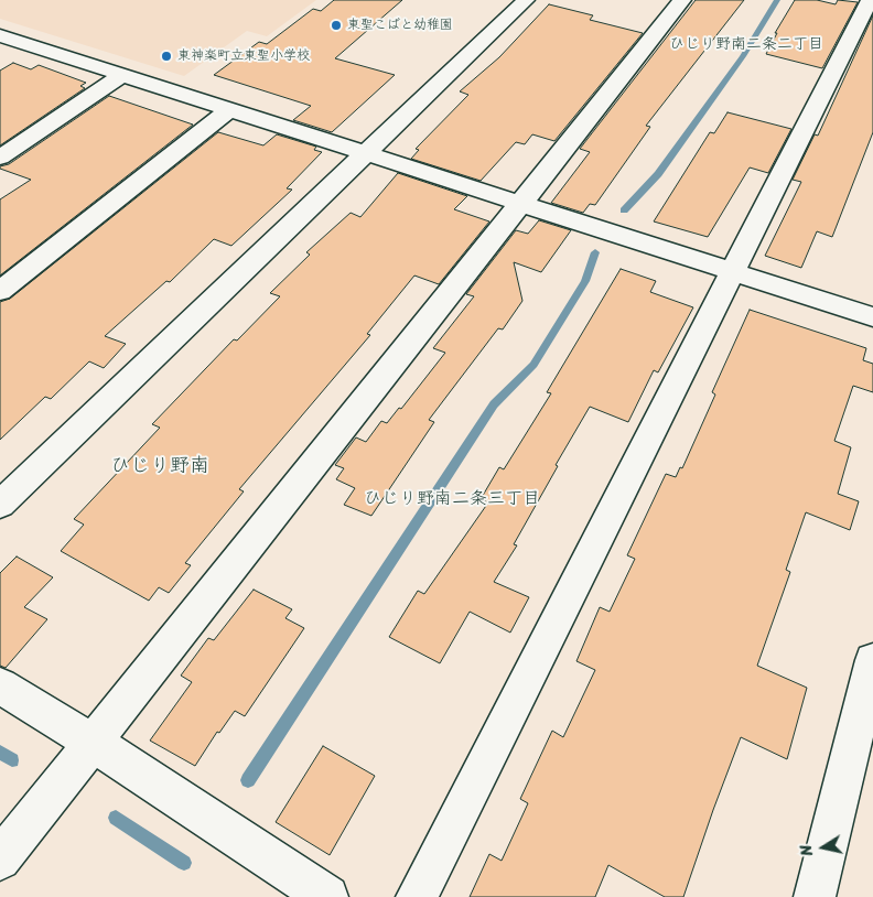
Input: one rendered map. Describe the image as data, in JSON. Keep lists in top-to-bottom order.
{
  "districts": ["ひじり野南二条二丁目", "ひじり野南", "ひじり野南二条三丁目"],
  "places": ["東聖こばと幼稚園", "東神楽町立東聖小学校"],
  "north": "left"
}
